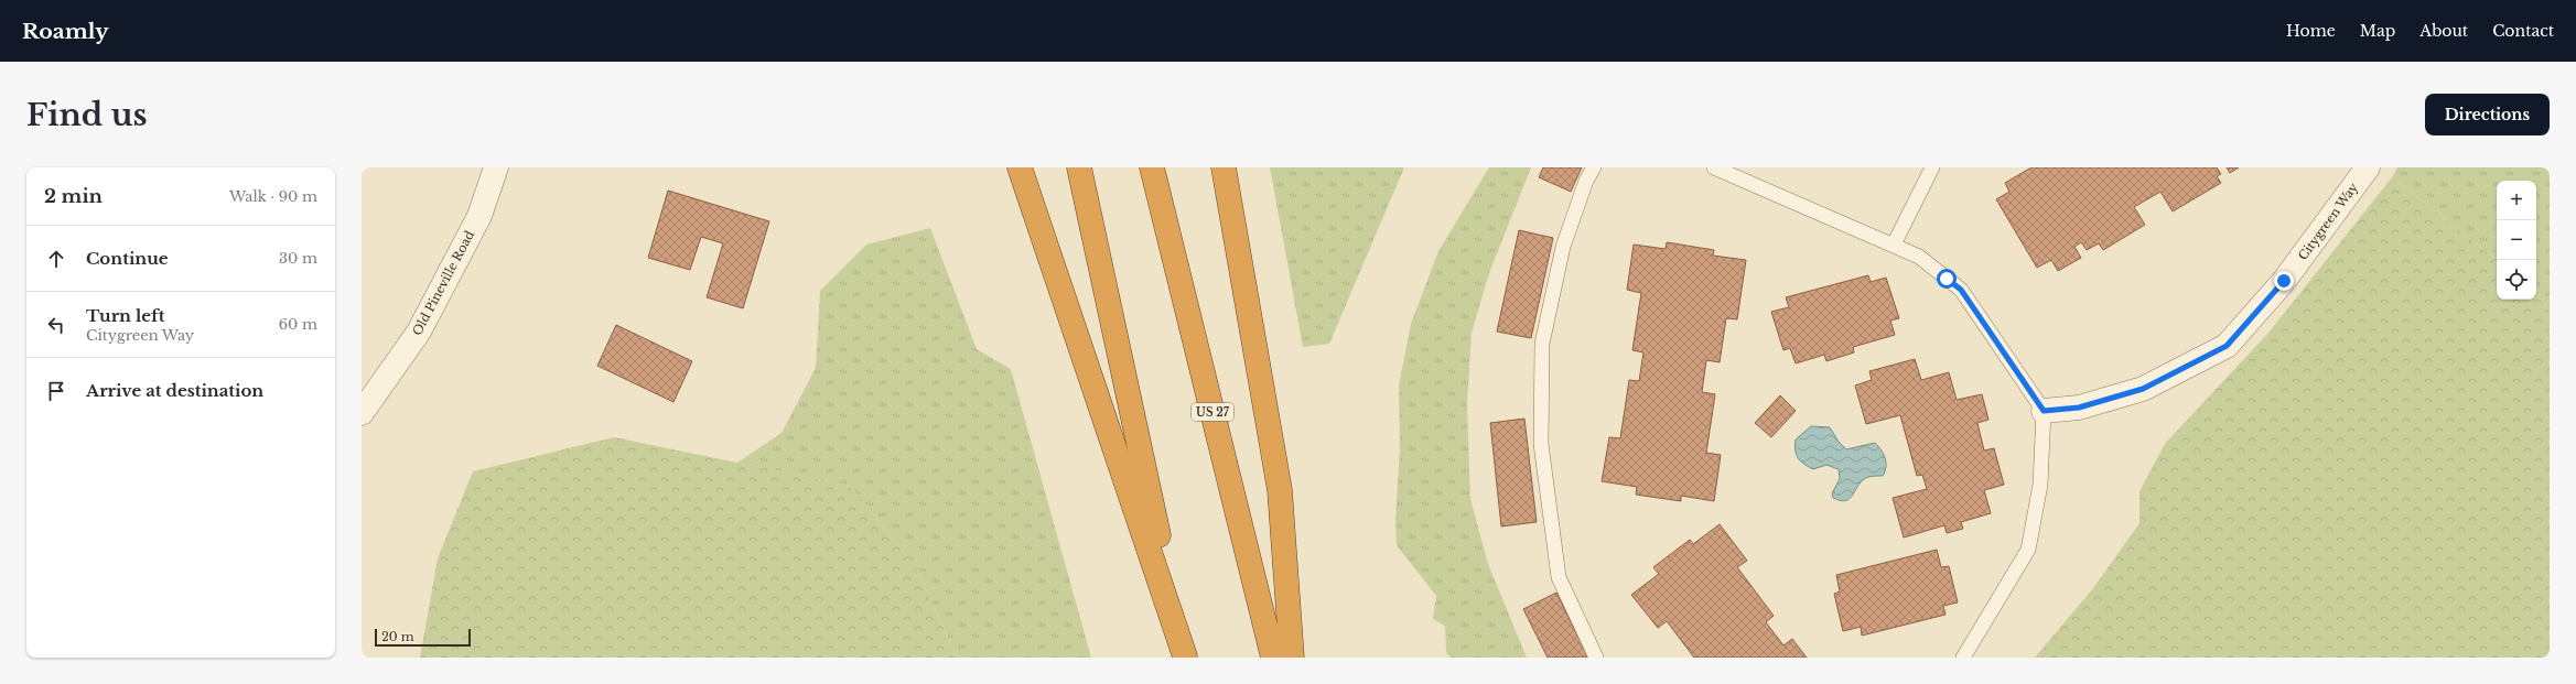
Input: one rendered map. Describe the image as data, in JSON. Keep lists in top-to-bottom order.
{
  "streets": {
    "highway": ["US 27"],
    "street": ["Citygreen Way", "Old Pineville Road"]
  },
  "scale_bar": "20 m",
  "page": {
    "header": "Roamly",
    "nav": [
      "Home",
      "Map",
      "About",
      "Contact"
    ],
    "buttons": "Directions",
    "title": "Find us",
    "heading": ["2 min", "Walk · 90 m"],
    "map_buttons": ["+", "−"],
    "list": [
      ["Continue", "30 m"],
      ["Turn left", "Citygreen Way", "60 m"],
      "Arrive at destination"
    ],
    "scale": "20 m"
  }
}
